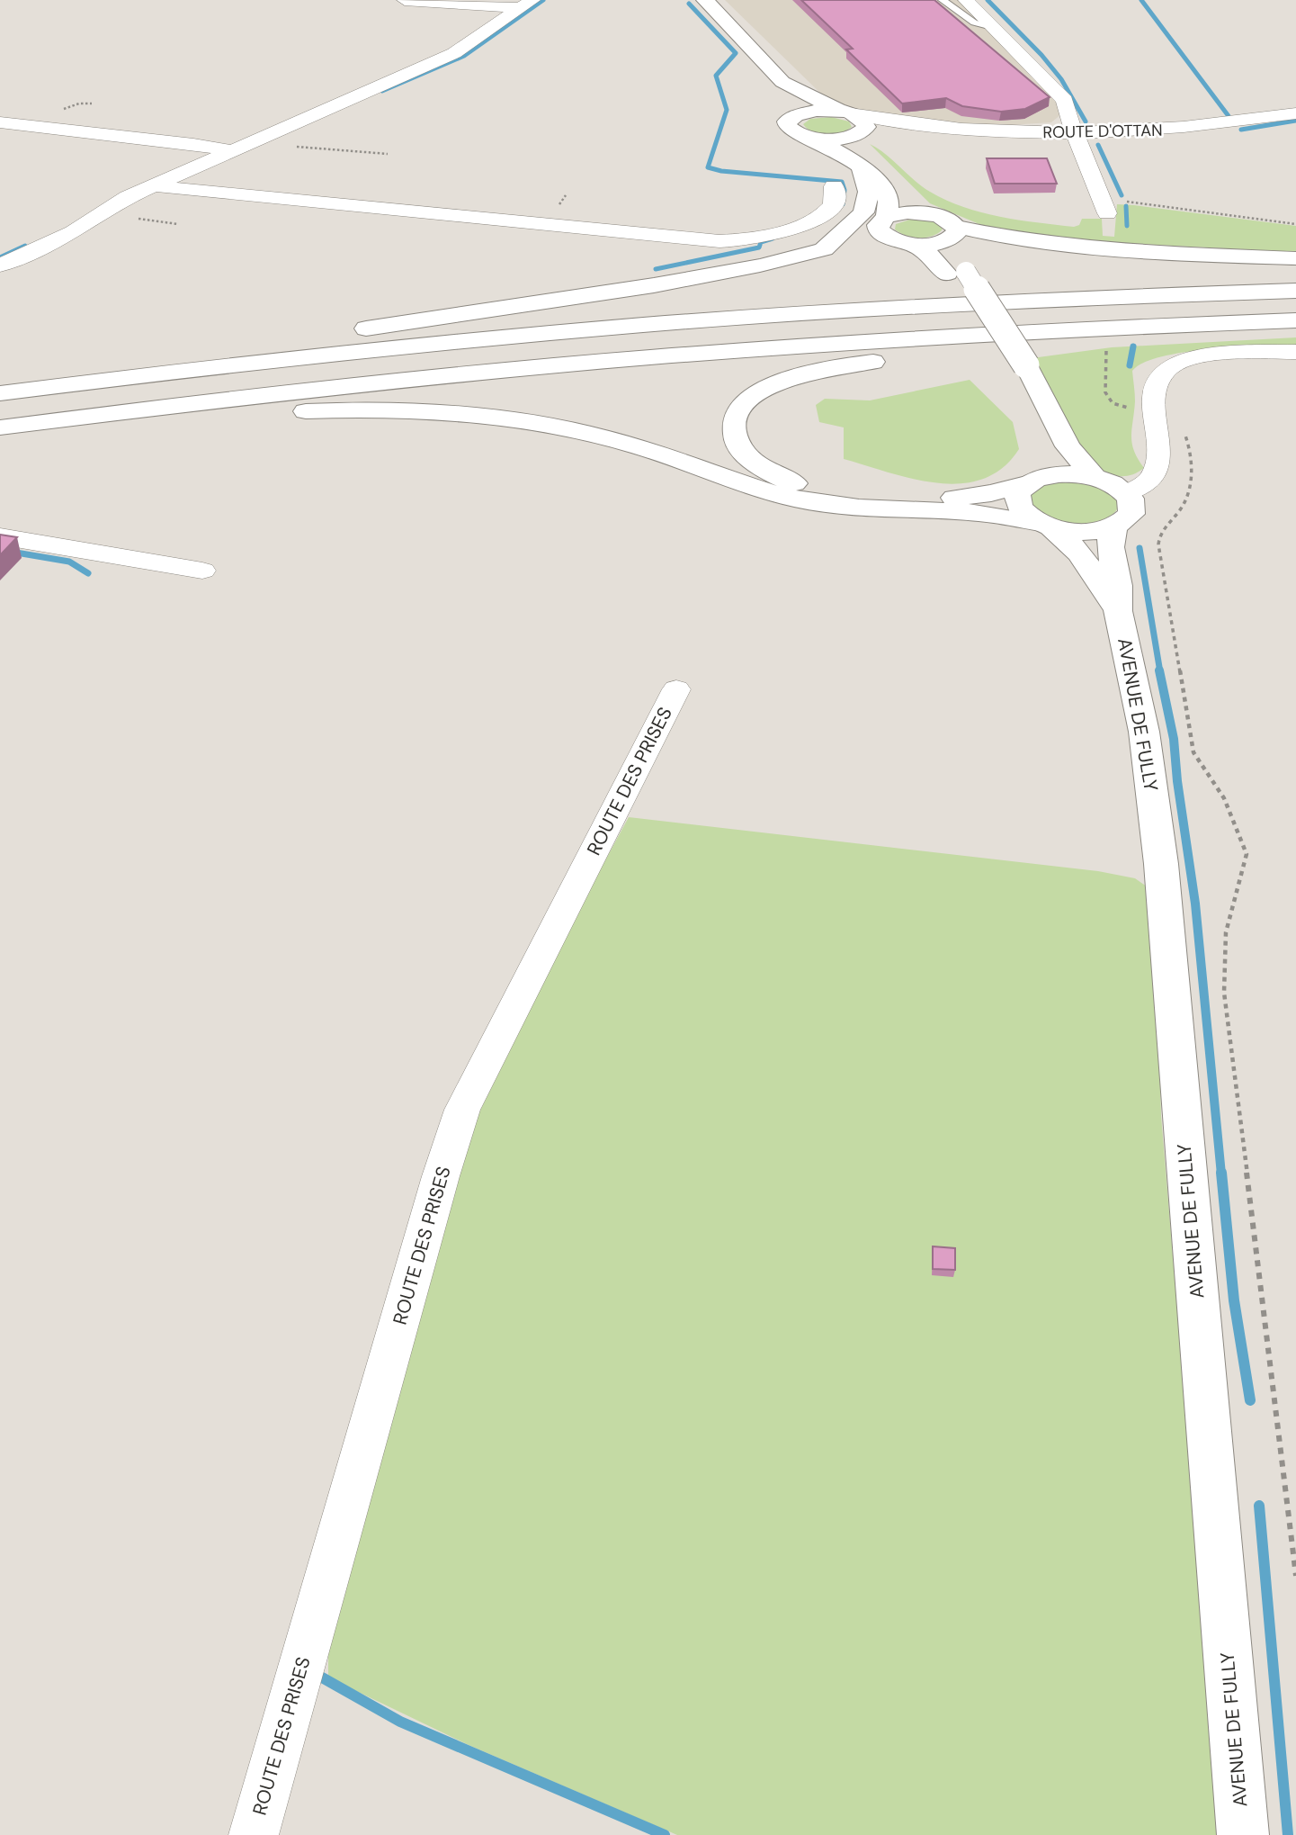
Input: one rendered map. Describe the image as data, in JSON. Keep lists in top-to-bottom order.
{
  "streets": {
    "main road": ["AVENUE DE FULLY"],
    "street": ["ROUTE D'OTTAN", "ROUTE DES PRISES"]
  }
}
